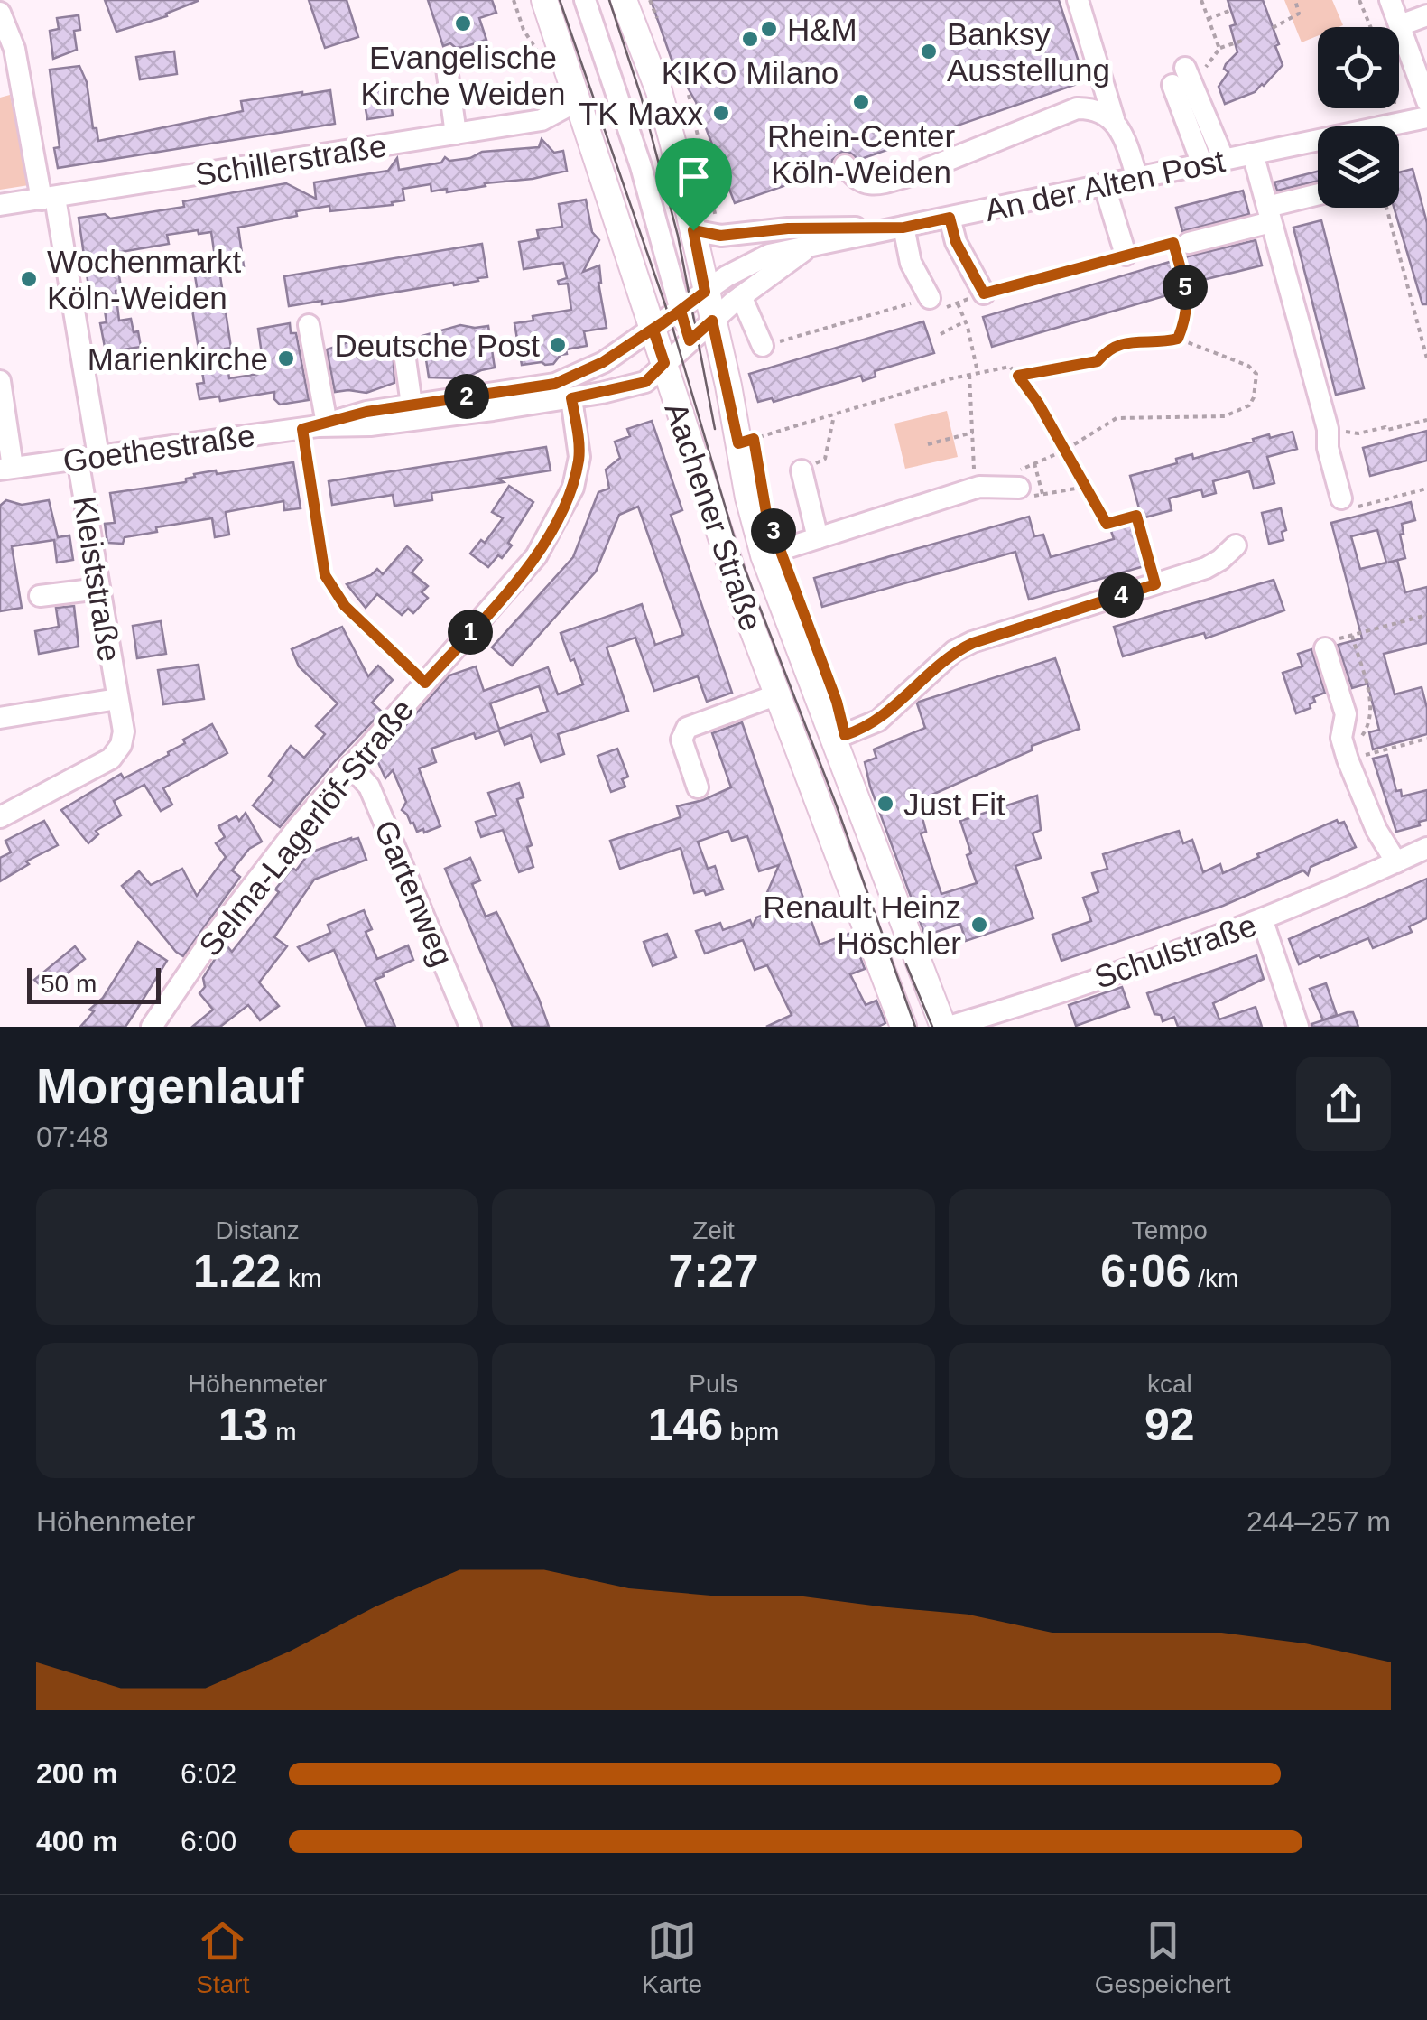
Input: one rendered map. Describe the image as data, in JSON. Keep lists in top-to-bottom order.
{
  "streets": {
    "main road": ["Aachener Straße"],
    "street": [
      "Schillerstraße",
      "An der Alten Post",
      "Goethestraße",
      "Kleiststraße",
      "Selma-Lagerlöf-Straße",
      "Gartenweg",
      "Schulstraße"
    ]
  },
  "crossings": [
    ["Schillerstraße", "Aachener Straße"],
    ["Schillerstraße", "Kleiststraße"],
    ["An der Alten Post", "Goethestraße"],
    ["An der Alten Post", "Aachener Straße"],
    ["Goethestraße", "Aachener Straße"],
    ["Goethestraße", "Kleiststraße"],
    ["Goethestraße", "Selma-Lagerlöf-Straße"],
    ["Aachener Straße", "Schulstraße"],
    ["Selma-Lagerlöf-Straße", "Gartenweg"]
  ],
  "places": [
    "Evangelische Kirche Weiden",
    "H&M",
    "KIKO Milano",
    "Banksy Ausstellung",
    "Rhein-Center Köln-Weiden",
    "TK Maxx",
    "Wochenmarkt Köln-Weiden",
    "Deutsche Post",
    "Marienkirche",
    "Just Fit",
    "Renault Heinz Höschler"
  ],
  "scale_bar": "50 m",
  "page": {
    "pins": [
      "5",
      "2",
      "3",
      "4",
      "1"
    ],
    "scale": "50 m",
    "heading": ["Morgenlauf", "07:48"],
    "stats": [
      ["Distanz", "1.22 km"],
      ["Zeit", "7:27"],
      ["Tempo", "6:06 /km"],
      ["Höhenmeter", "13 m"],
      ["Puls", "146 bpm"],
      ["kcal", "92"]
    ],
    "chart": ["Höhenmeter", "244–257 m"],
    "list": [
      {
        "name": "200 m",
        "note": "6:02"
      },
      {
        "name": "400 m",
        "note": "6:00"
      }
    ],
    "tabs": ["Start", "Karte", "Gespeichert"]
  }
}
